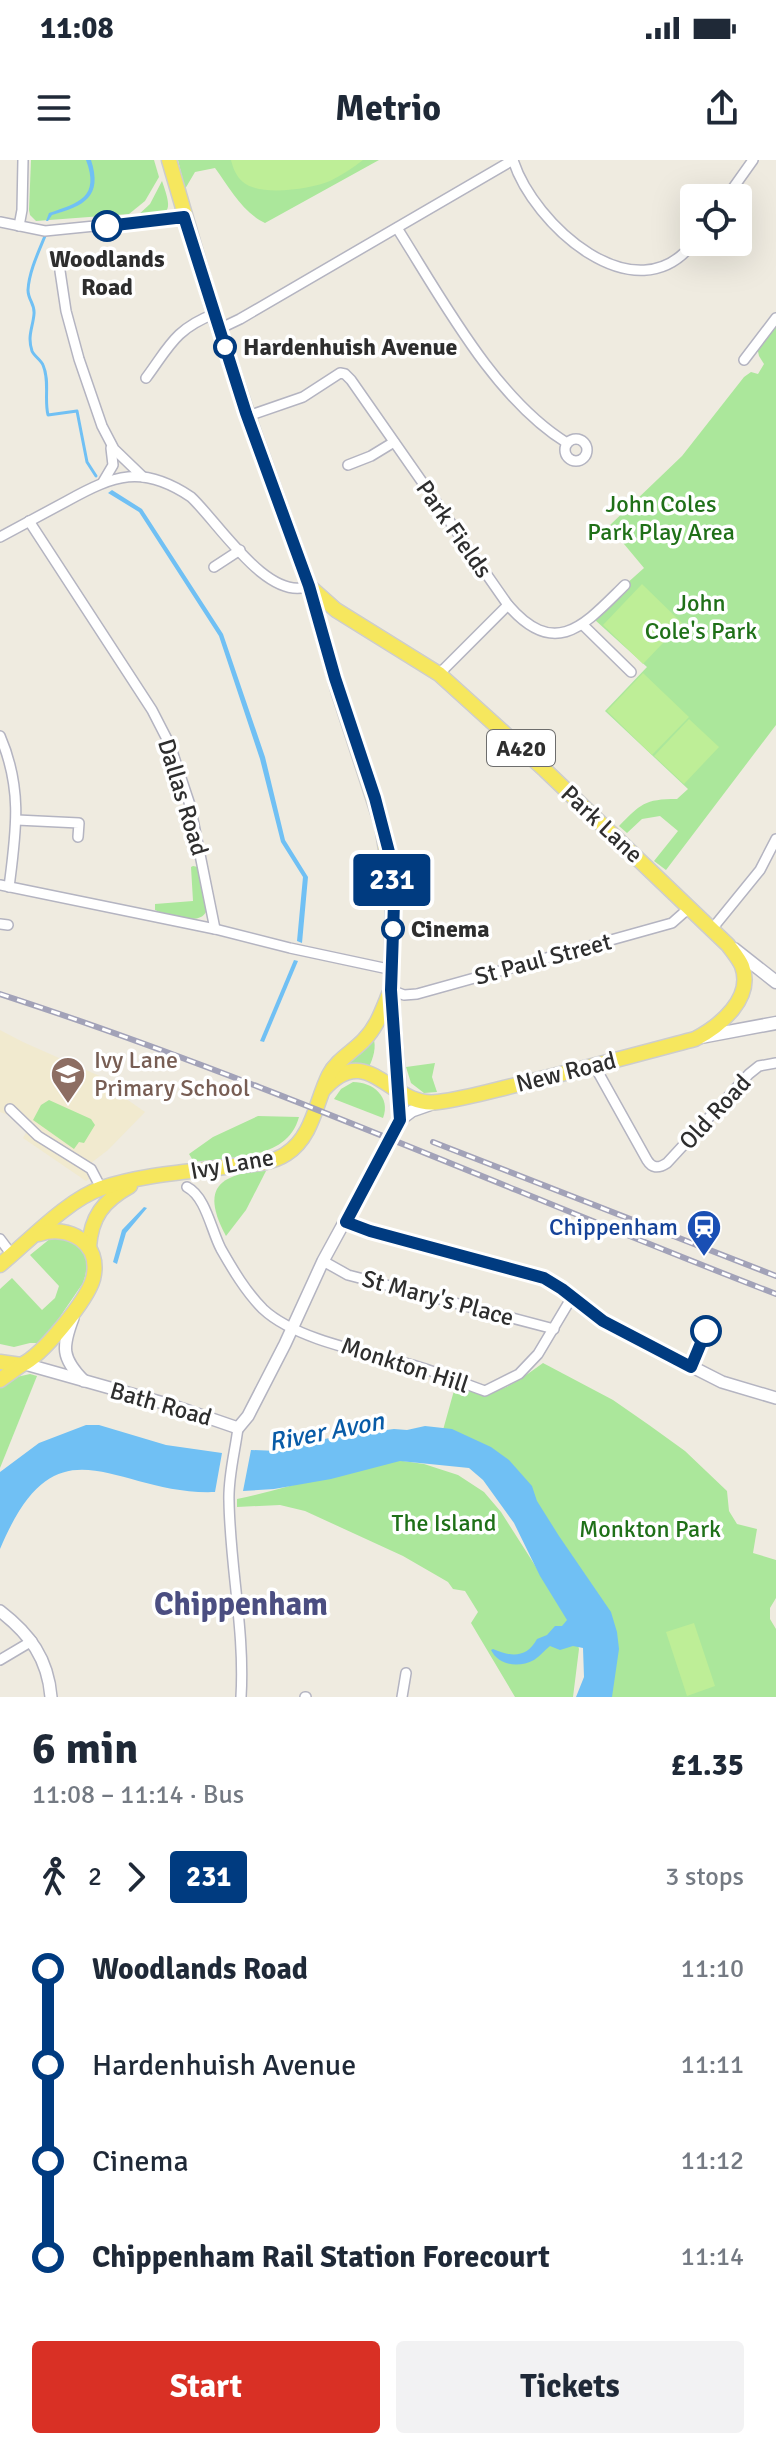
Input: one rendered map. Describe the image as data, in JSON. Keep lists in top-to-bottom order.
{
  "streets": {
    "main road": [
      "A420",
      "Park Lane",
      "New Road",
      "Ivy Lane"
    ],
    "street": [
      "Park Fields",
      "Dallas Road",
      "St Paul Street",
      "Old Road",
      "St Mary's Place",
      "Monkton Hill",
      "Bath Road"
    ]
  },
  "crossings": [
    ["Park Lane", "St Paul Street"],
    ["Park Lane", "New Road"],
    ["St Paul Street", "Ivy Lane"],
    ["New Road", "Old Road"],
    ["Ivy Lane", "Bath Road"],
    ["St Mary's Place", "Monkton Hill"]
  ],
  "districts": ["Chippenham"],
  "water": ["River Avon"],
  "parks": [
    "John Coles Park Play Area",
    "John Cole's Park",
    "The Island",
    "Monkton Park"
  ],
  "places": {
    "other": ["Woodlands Road", "Hardenhuish Avenue", "Cinema"],
    "school or university": ["Ivy Lane Primary School"],
    "station": ["Chippenham"]
  },
  "lines": ["bus line 231"],
  "page": {
    "status": "11:08",
    "header": "Metrio",
    "on_map": "231",
    "heading": ["6 min", "11:08 – 11:14 · Bus", "£1.35"],
    "legs": ["2", "231", "3 stops"],
    "list": [
      {
        "name": "Woodlands Road",
        "value": "11:10"
      },
      {
        "name": "Hardenhuish Avenue",
        "value": "11:11"
      },
      {
        "name": "Cinema",
        "value": "11:12"
      },
      {
        "name": "Chippenham Rail Station Forecourt",
        "value": "11:14"
      }
    ],
    "buttons": ["Start", "Tickets"]
  }
}
